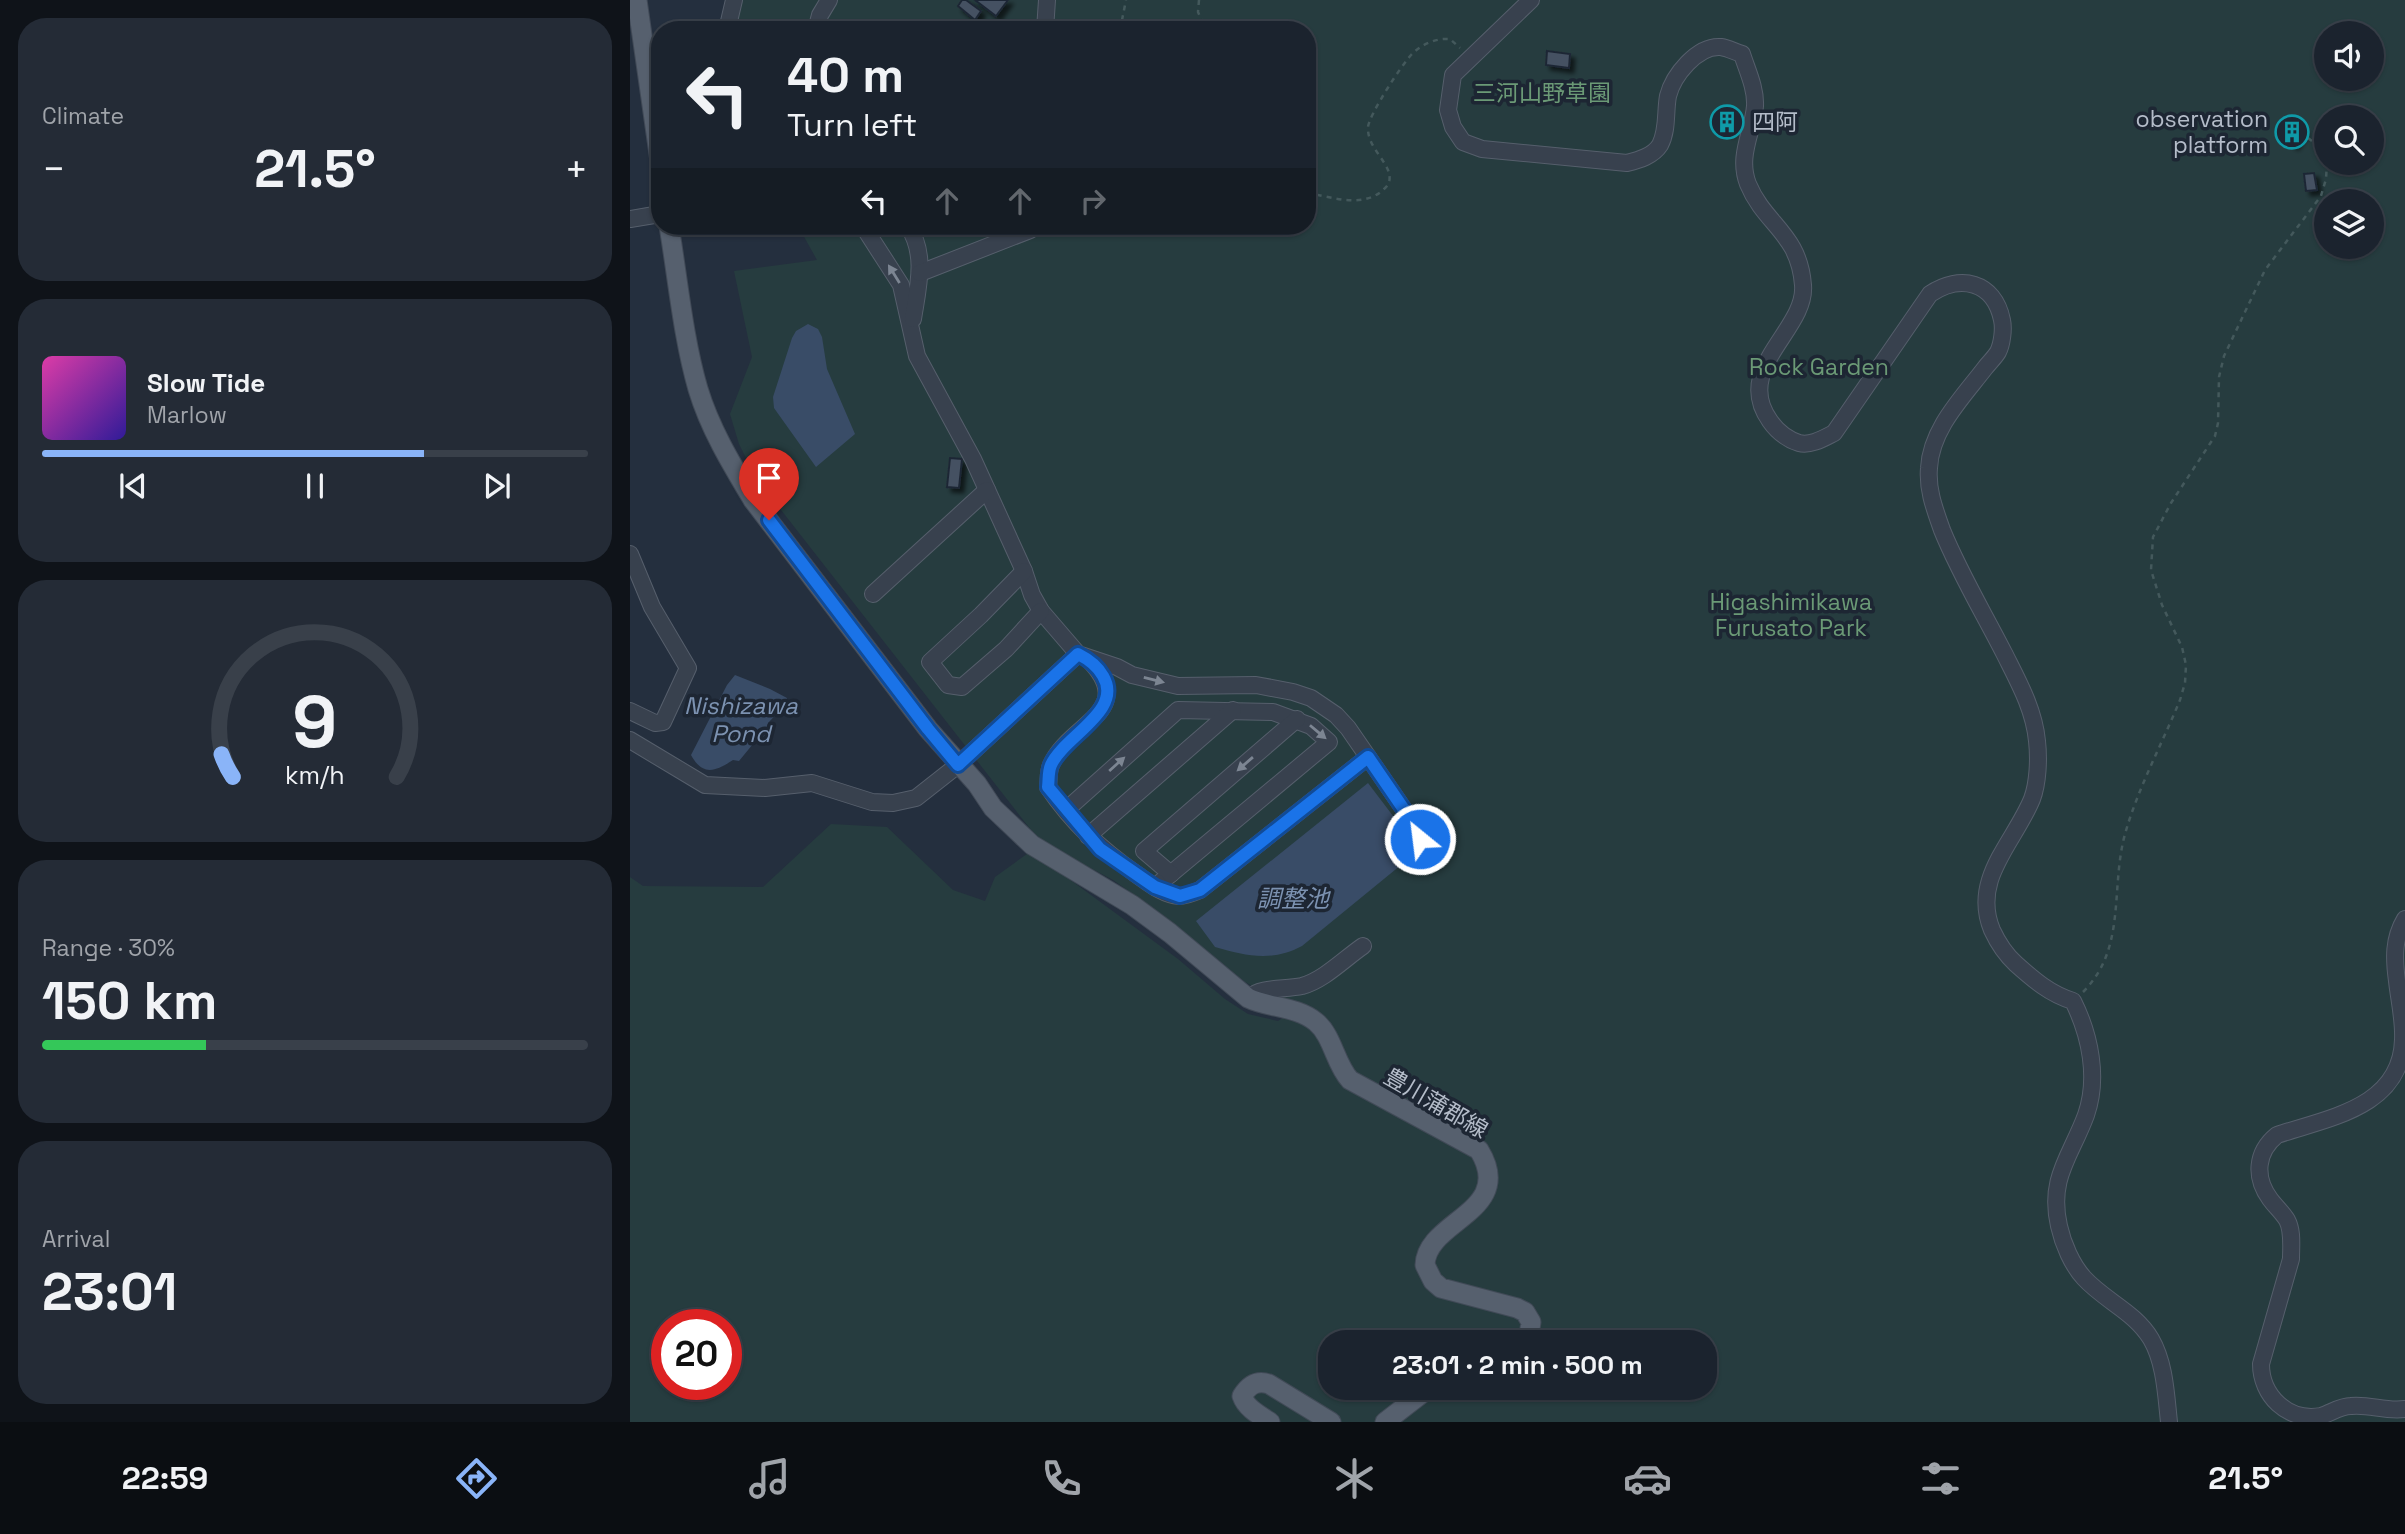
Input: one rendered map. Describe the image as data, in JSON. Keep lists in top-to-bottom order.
{
  "water": ["Nishizawa Pond", "調整池"],
  "parks": ["三河山野草園", "Rock Garden", "Higashimikawa Furusato Park"],
  "places": {
    "building": ["四阿", "observation platform"]
  },
  "page": {
    "tile": [
      "Climate",
      ["Range · 30%", "150 km"],
      ["Arrival", "23:01"]
    ],
    "turn": ["40 m", "Turn left"],
    "heat": ["−", "21.5°", "+"],
    "song": ["Slow Tide", "Marlow"],
    "limit": "20",
    "trip": "23:01 · 2 min · 500 m",
    "tabs": ["22:59", "21.5°"],
    "gauge": ["9", "km/h"]
  }
}
